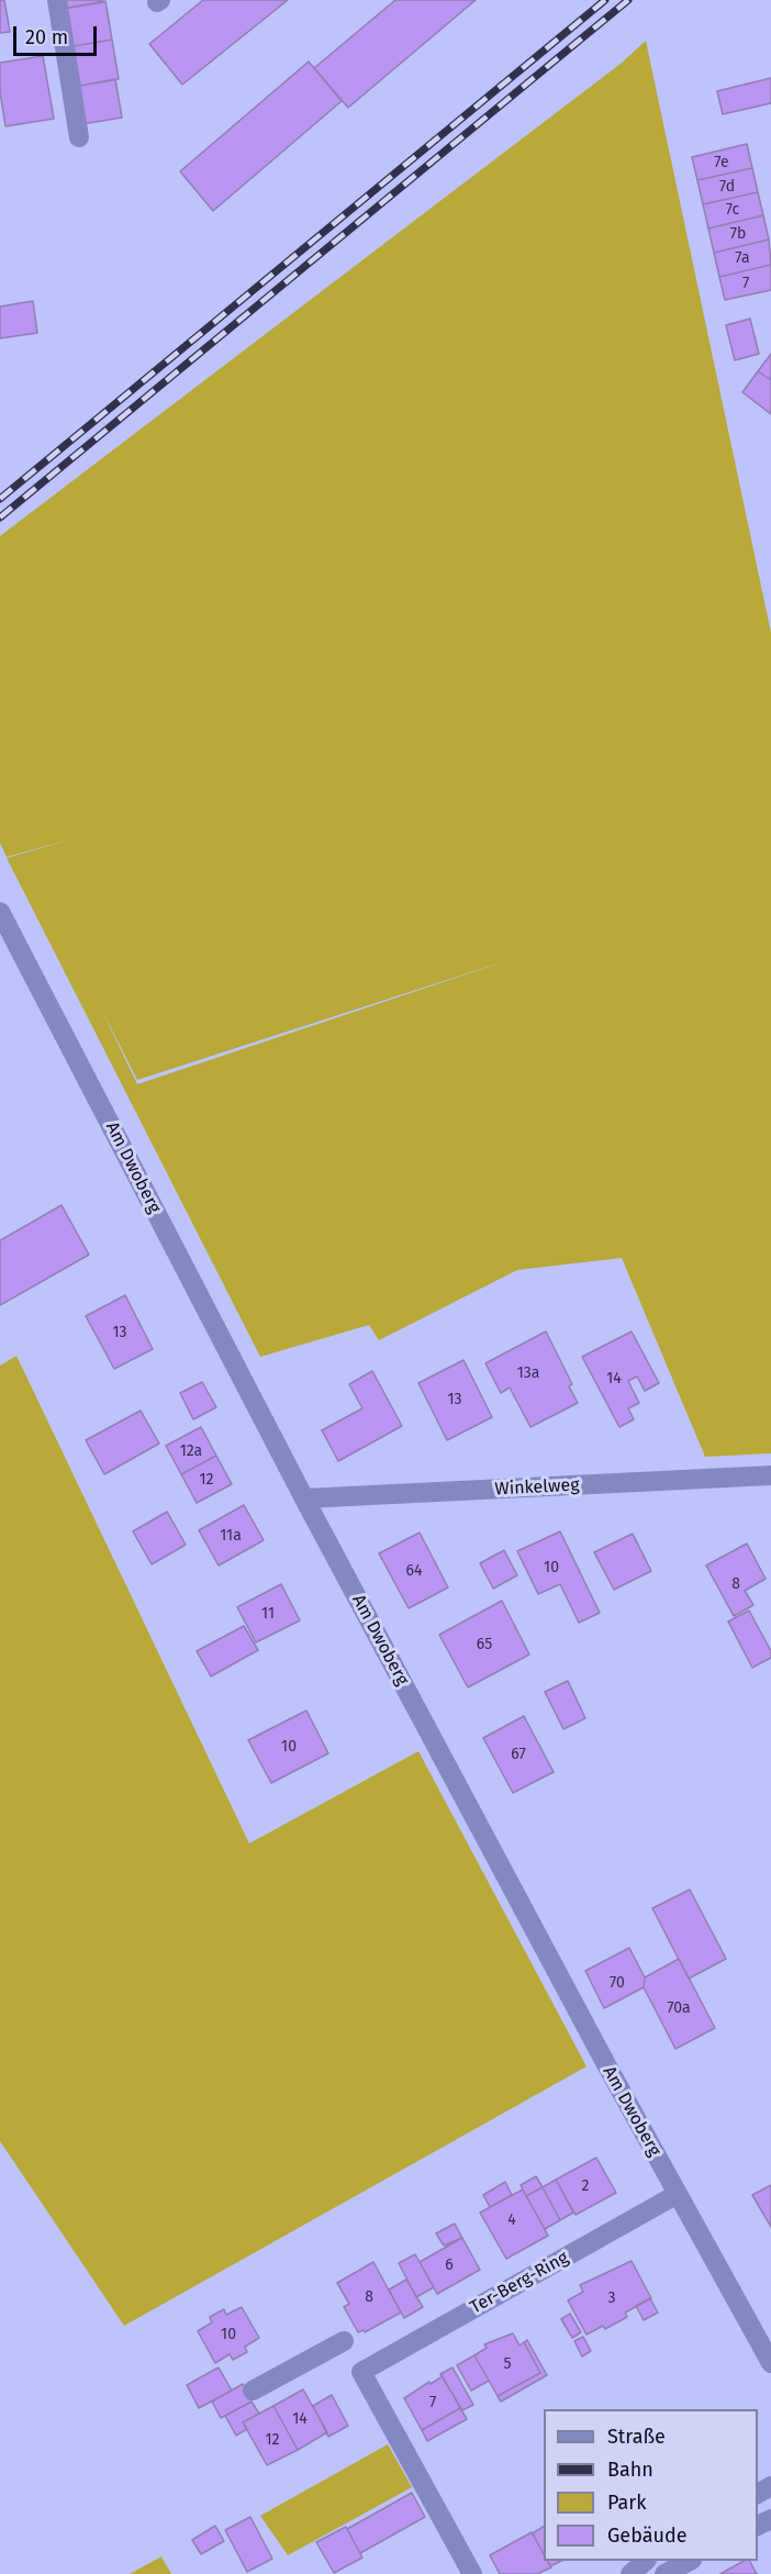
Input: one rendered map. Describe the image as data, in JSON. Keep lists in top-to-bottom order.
{
  "streets": {
    "street": ["Am Dwoberg", "Winkelweg", "Ter-Berg-Ring"]
  },
  "crossings": [
    ["Am Dwoberg", "Winkelweg"],
    ["Am Dwoberg", "Ter-Berg-Ring"]
  ],
  "house_numbers": [
    "7e",
    "7d",
    "7c",
    "7b",
    "7a",
    "7",
    "13",
    "13a",
    "14",
    "13",
    "12a",
    "12",
    "11a",
    "10",
    "64",
    "8",
    "11",
    "65",
    "10",
    "67",
    "70",
    "70a",
    "2",
    "4",
    "6",
    "8",
    "3",
    "10",
    "5",
    "7",
    "14",
    "12"
  ],
  "legend": [
    "Straße",
    "Bahn",
    "Park",
    "Gebäude"
  ],
  "scale_bar": "20 m"
}
